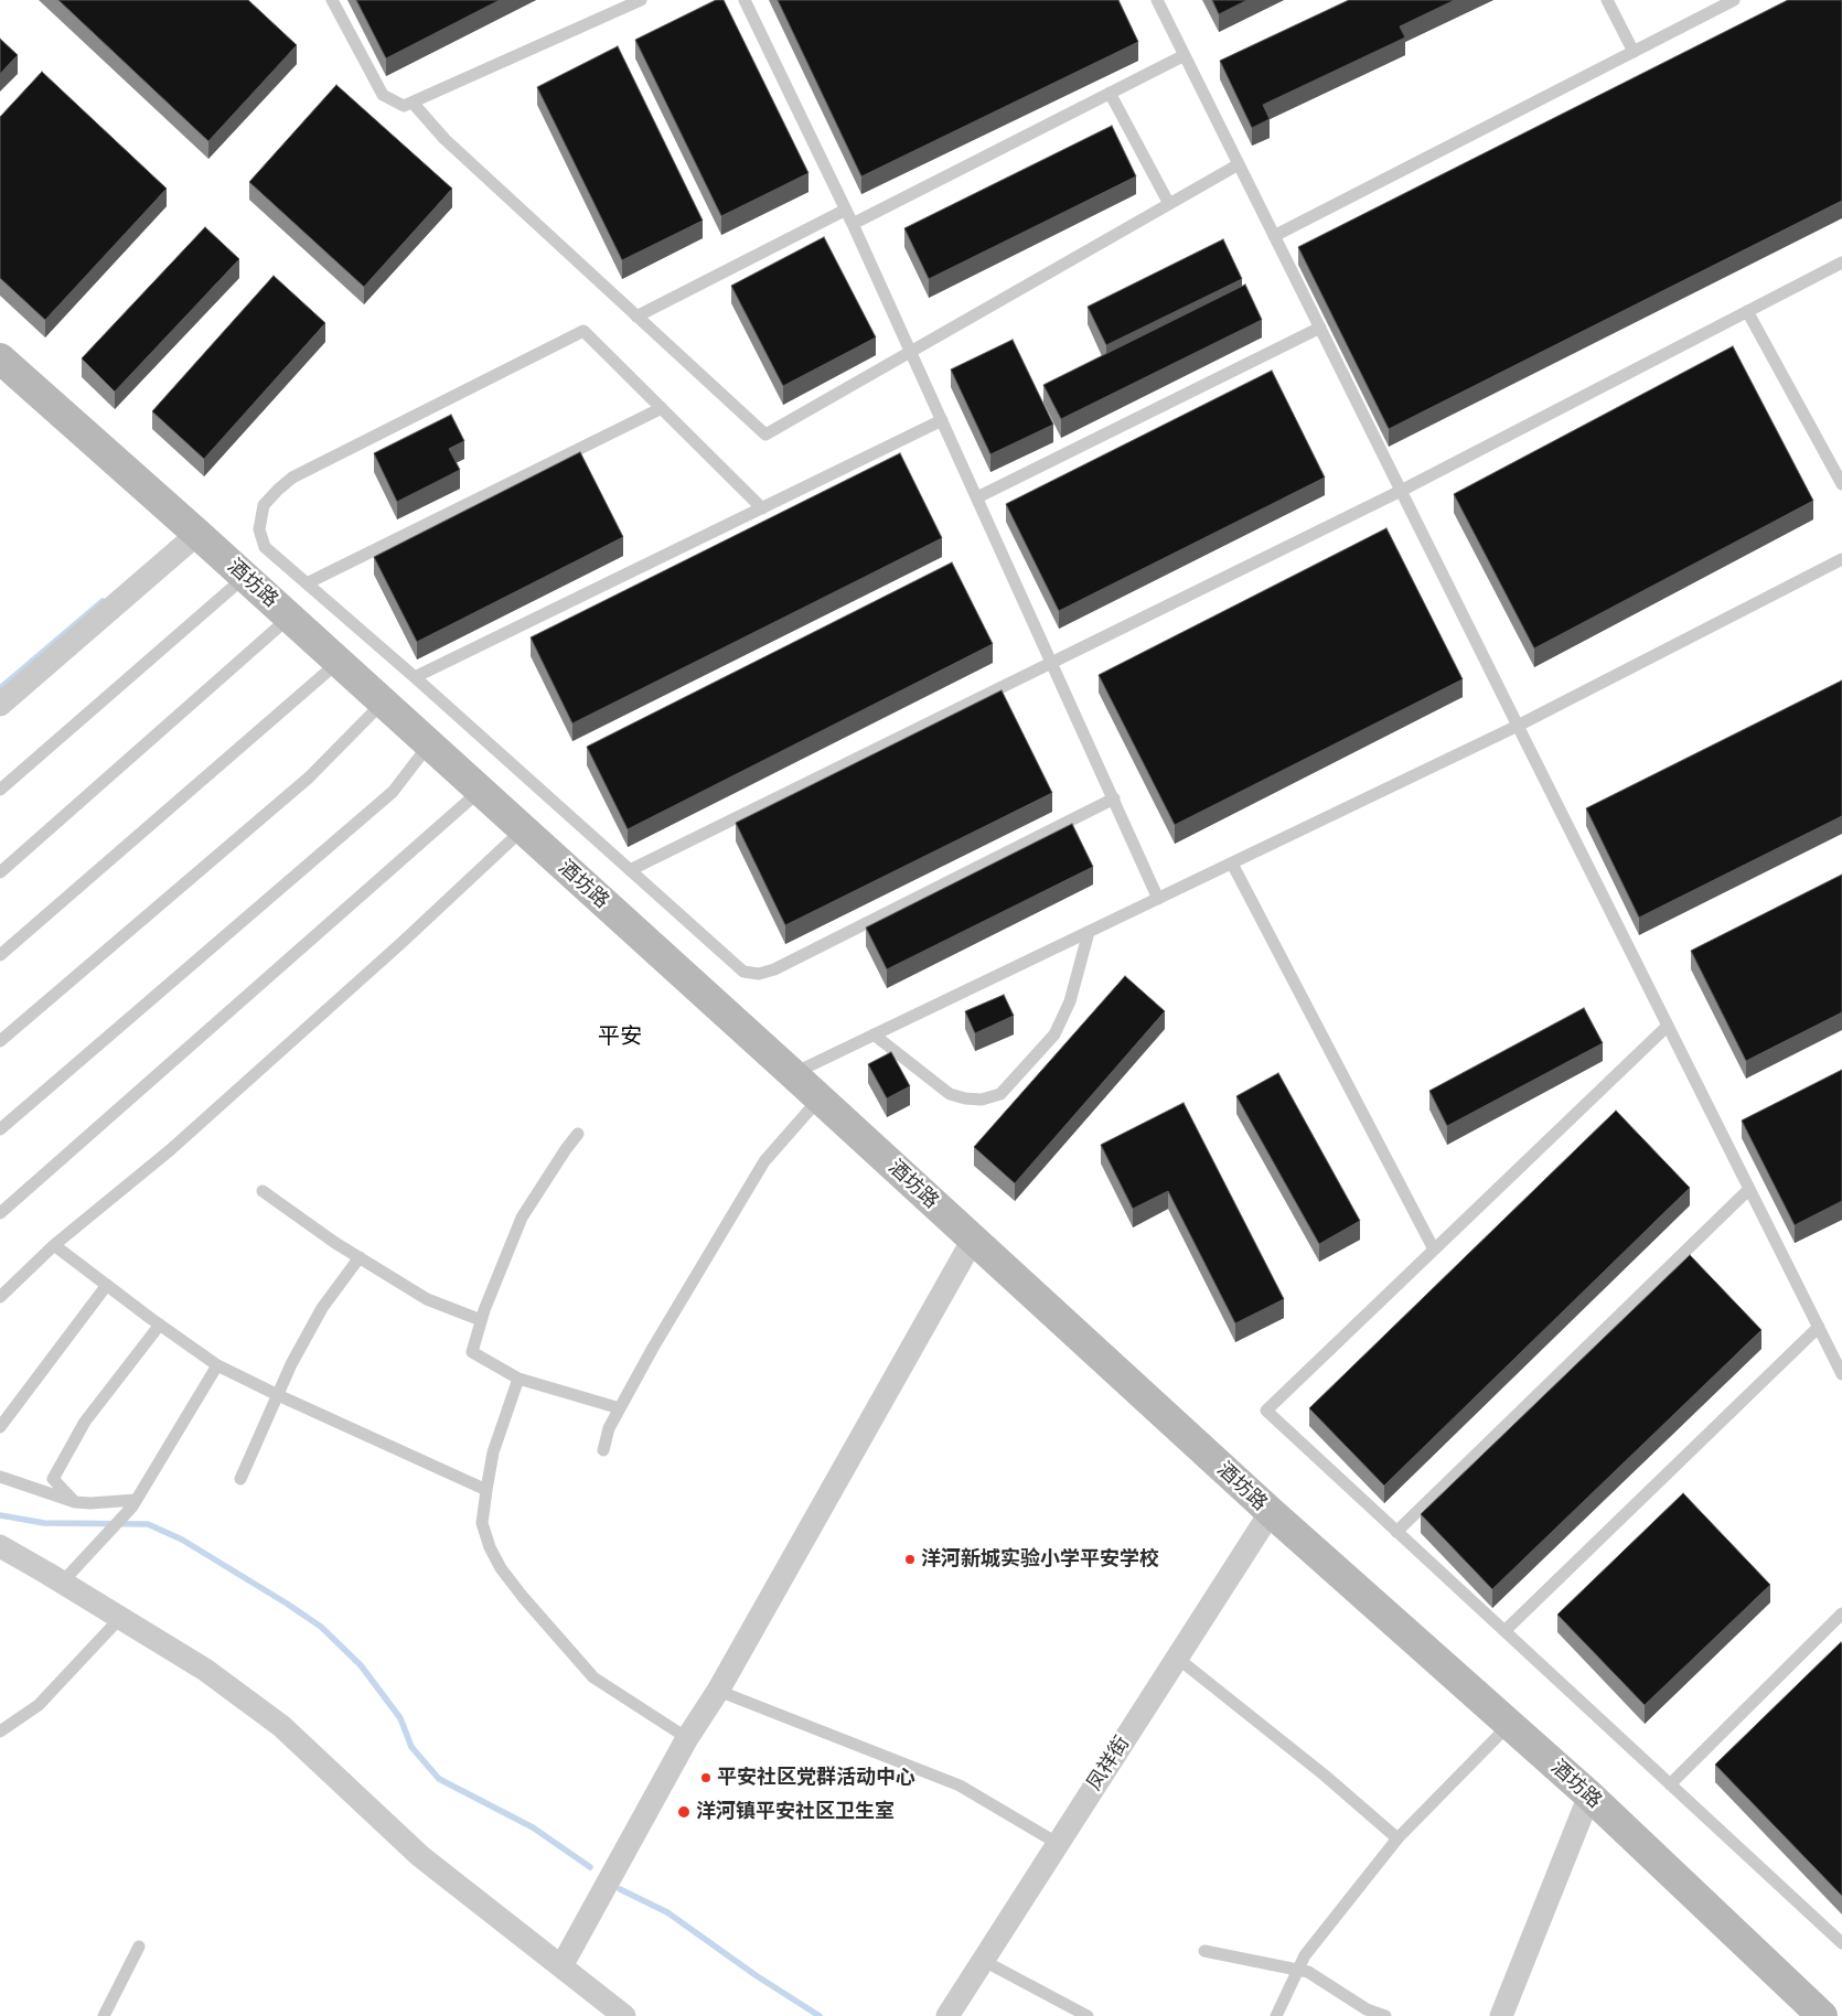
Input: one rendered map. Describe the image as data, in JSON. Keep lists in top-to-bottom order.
{
  "streets": {
    "street": ["酒坊路", "凤祥街"]
  },
  "crossings": [
    ["酒坊路", "凤祥街"]
  ],
  "districts": ["平安"],
  "places": ["洋河新城实验小学平安学校", "平安社区党群活动中心", "洋河镇平安社区卫生室"]
}
